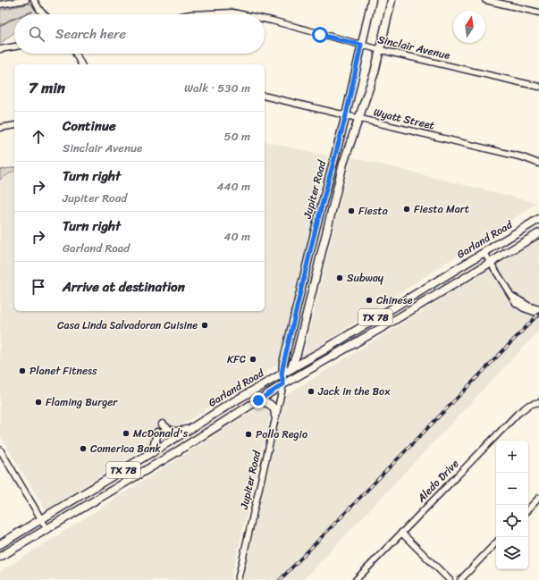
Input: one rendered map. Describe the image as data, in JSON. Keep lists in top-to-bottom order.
{
  "streets": {
    "main road": ["Jupiter Road", "Garland Road", "TX 78"],
    "street": ["Sinclair Avenue", "Wyatt Street", "Aledo Drive"]
  },
  "crossings": [
    ["Sinclair Avenue", "Jupiter Road"],
    ["Wyatt Street", "Jupiter Road"],
    ["Jupiter Road", "Garland Road"]
  ],
  "places": [
    "Fiesta Mart",
    "Fiesta",
    "Subway",
    "Chinese",
    "Casa Linda Salvadoran Cuisine",
    "KFC",
    "Planet Fitness",
    "Jack in the Box",
    "Flaming Burger",
    "McDonald's",
    "Pollo Regio",
    "Comerica Bank"
  ],
  "north": "top",
  "page": {
    "search": "Search here",
    "heading": ["7 min", "Walk · 530 m"],
    "list": [
      ["Continue", "Sinclair Avenue", "50 m"],
      ["Turn right", "Jupiter Road", "440 m"],
      ["Turn right", "Garland Road", "40 m"],
      "Arrive at destination"
    ],
    "map_buttons": ["+", "−"]
  }
}
